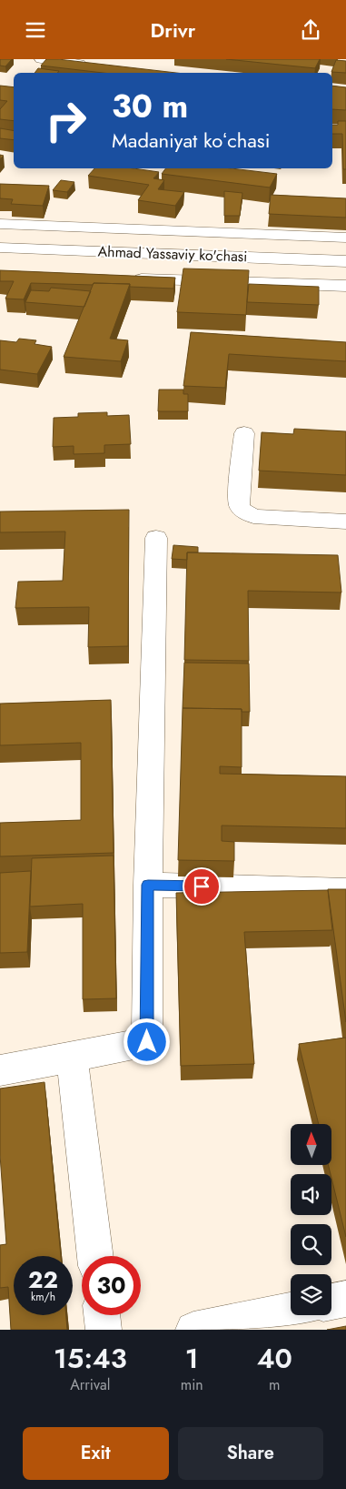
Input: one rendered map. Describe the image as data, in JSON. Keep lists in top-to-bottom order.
{
  "streets": {
    "street": ["Ahmad Yassaviy ko'chasi"]
  },
  "north": "top",
  "page": {
    "header": "Drivr",
    "turn": ["30 m", "Madaniyat koʻchasi"],
    "speed": "22 km/h",
    "limit": "30",
    "eta": [
      "15:43",
      "Arrival",
      "1",
      "min",
      "40",
      "m"
    ],
    "buttons": ["Exit", "Share"]
  }
}
